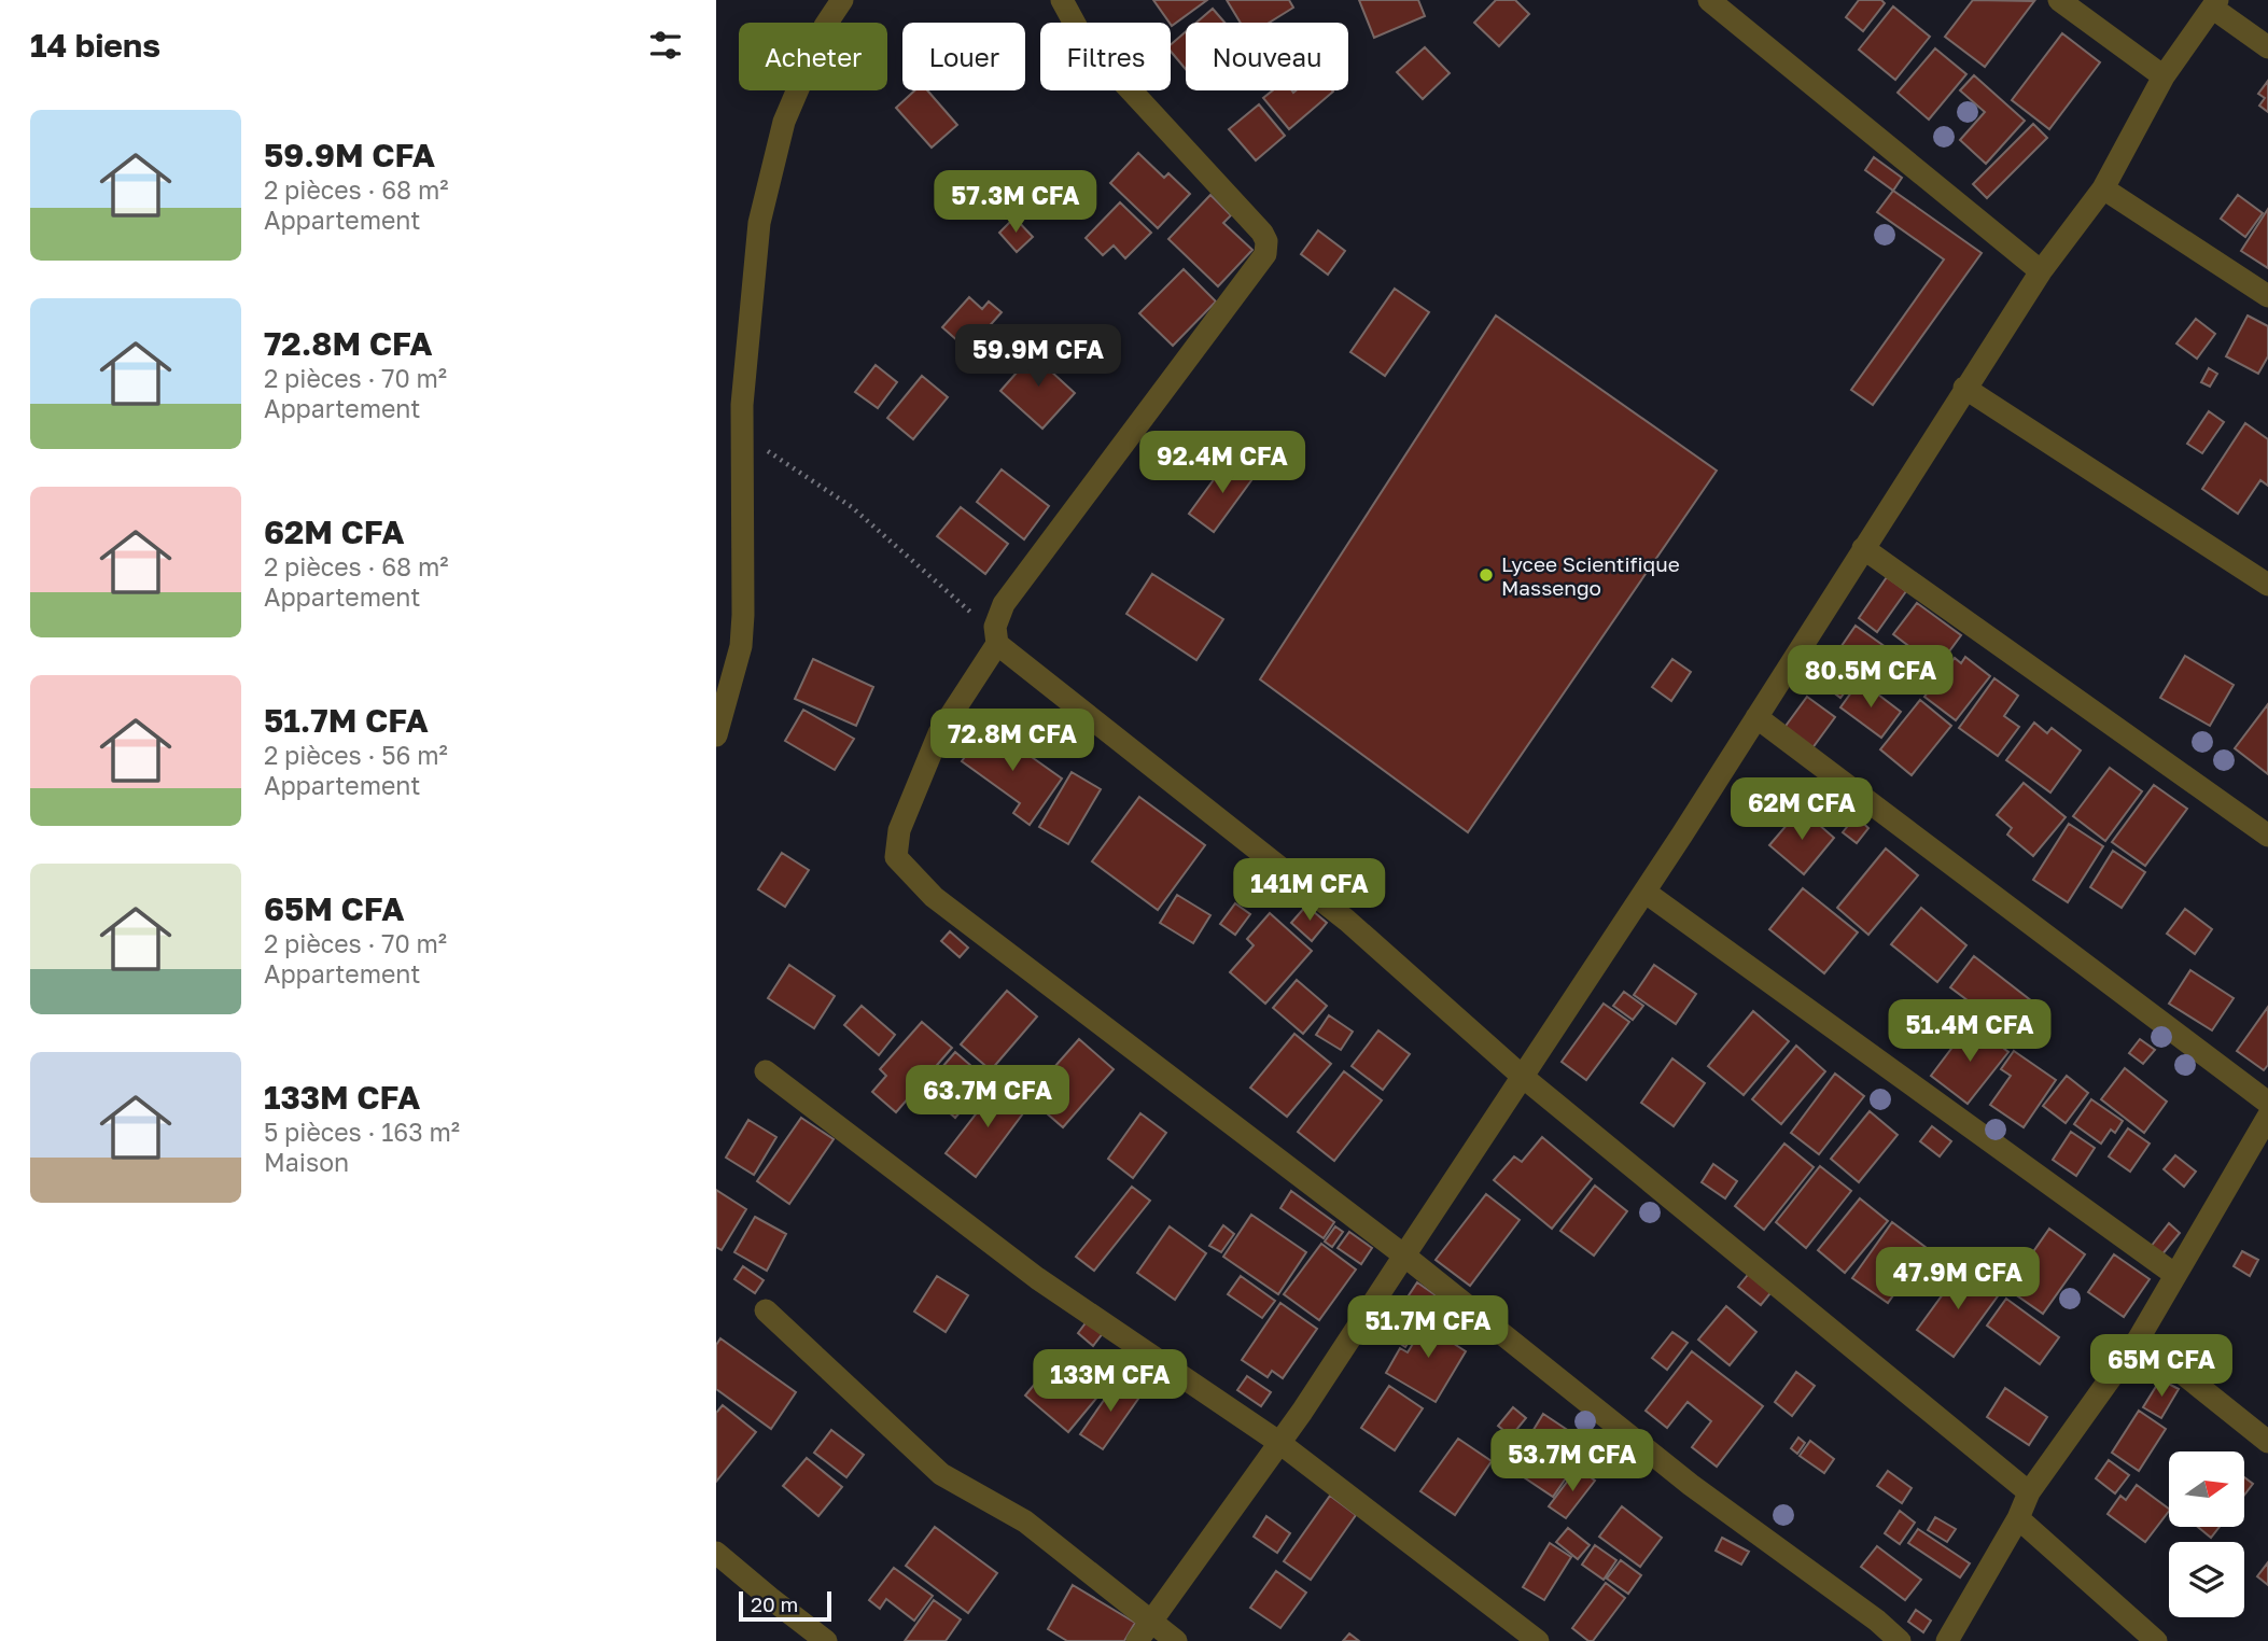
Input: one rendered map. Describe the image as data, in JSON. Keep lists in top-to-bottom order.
{
  "places": ["Lycee Scientifique Massengo"],
  "scale_bar": "20 m",
  "north": "right",
  "page": {
    "heading": "14 biens",
    "chip": [
      "Acheter",
      "Louer",
      "Filtres",
      "Nouveau"
    ],
    "list": [
      {
        "name": "59.9M CFA",
        "note": "2 pièces · 68 m² · Appartement"
      },
      {
        "name": "72.8M CFA",
        "note": "2 pièces · 70 m² · Appartement"
      },
      {
        "name": "62M CFA",
        "note": "2 pièces · 68 m² · Appartement"
      },
      {
        "name": "51.7M CFA",
        "note": "2 pièces · 56 m² · Appartement"
      },
      {
        "name": "65M CFA",
        "note": "2 pièces · 70 m² · Appartement"
      },
      {
        "name": "133M CFA",
        "note": "5 pièces · 163 m² · Maison"
      }
    ],
    "price": [
      "57.3M CFA",
      "59.9M CFA",
      "92.4M CFA",
      "80.5M CFA",
      "72.8M CFA",
      "62M CFA",
      "141M CFA",
      "51.4M CFA",
      "63.7M CFA",
      "47.9M CFA",
      "51.7M CFA",
      "65M CFA",
      "133M CFA",
      "53.7M CFA"
    ],
    "scale": "20 m"
  }
}
